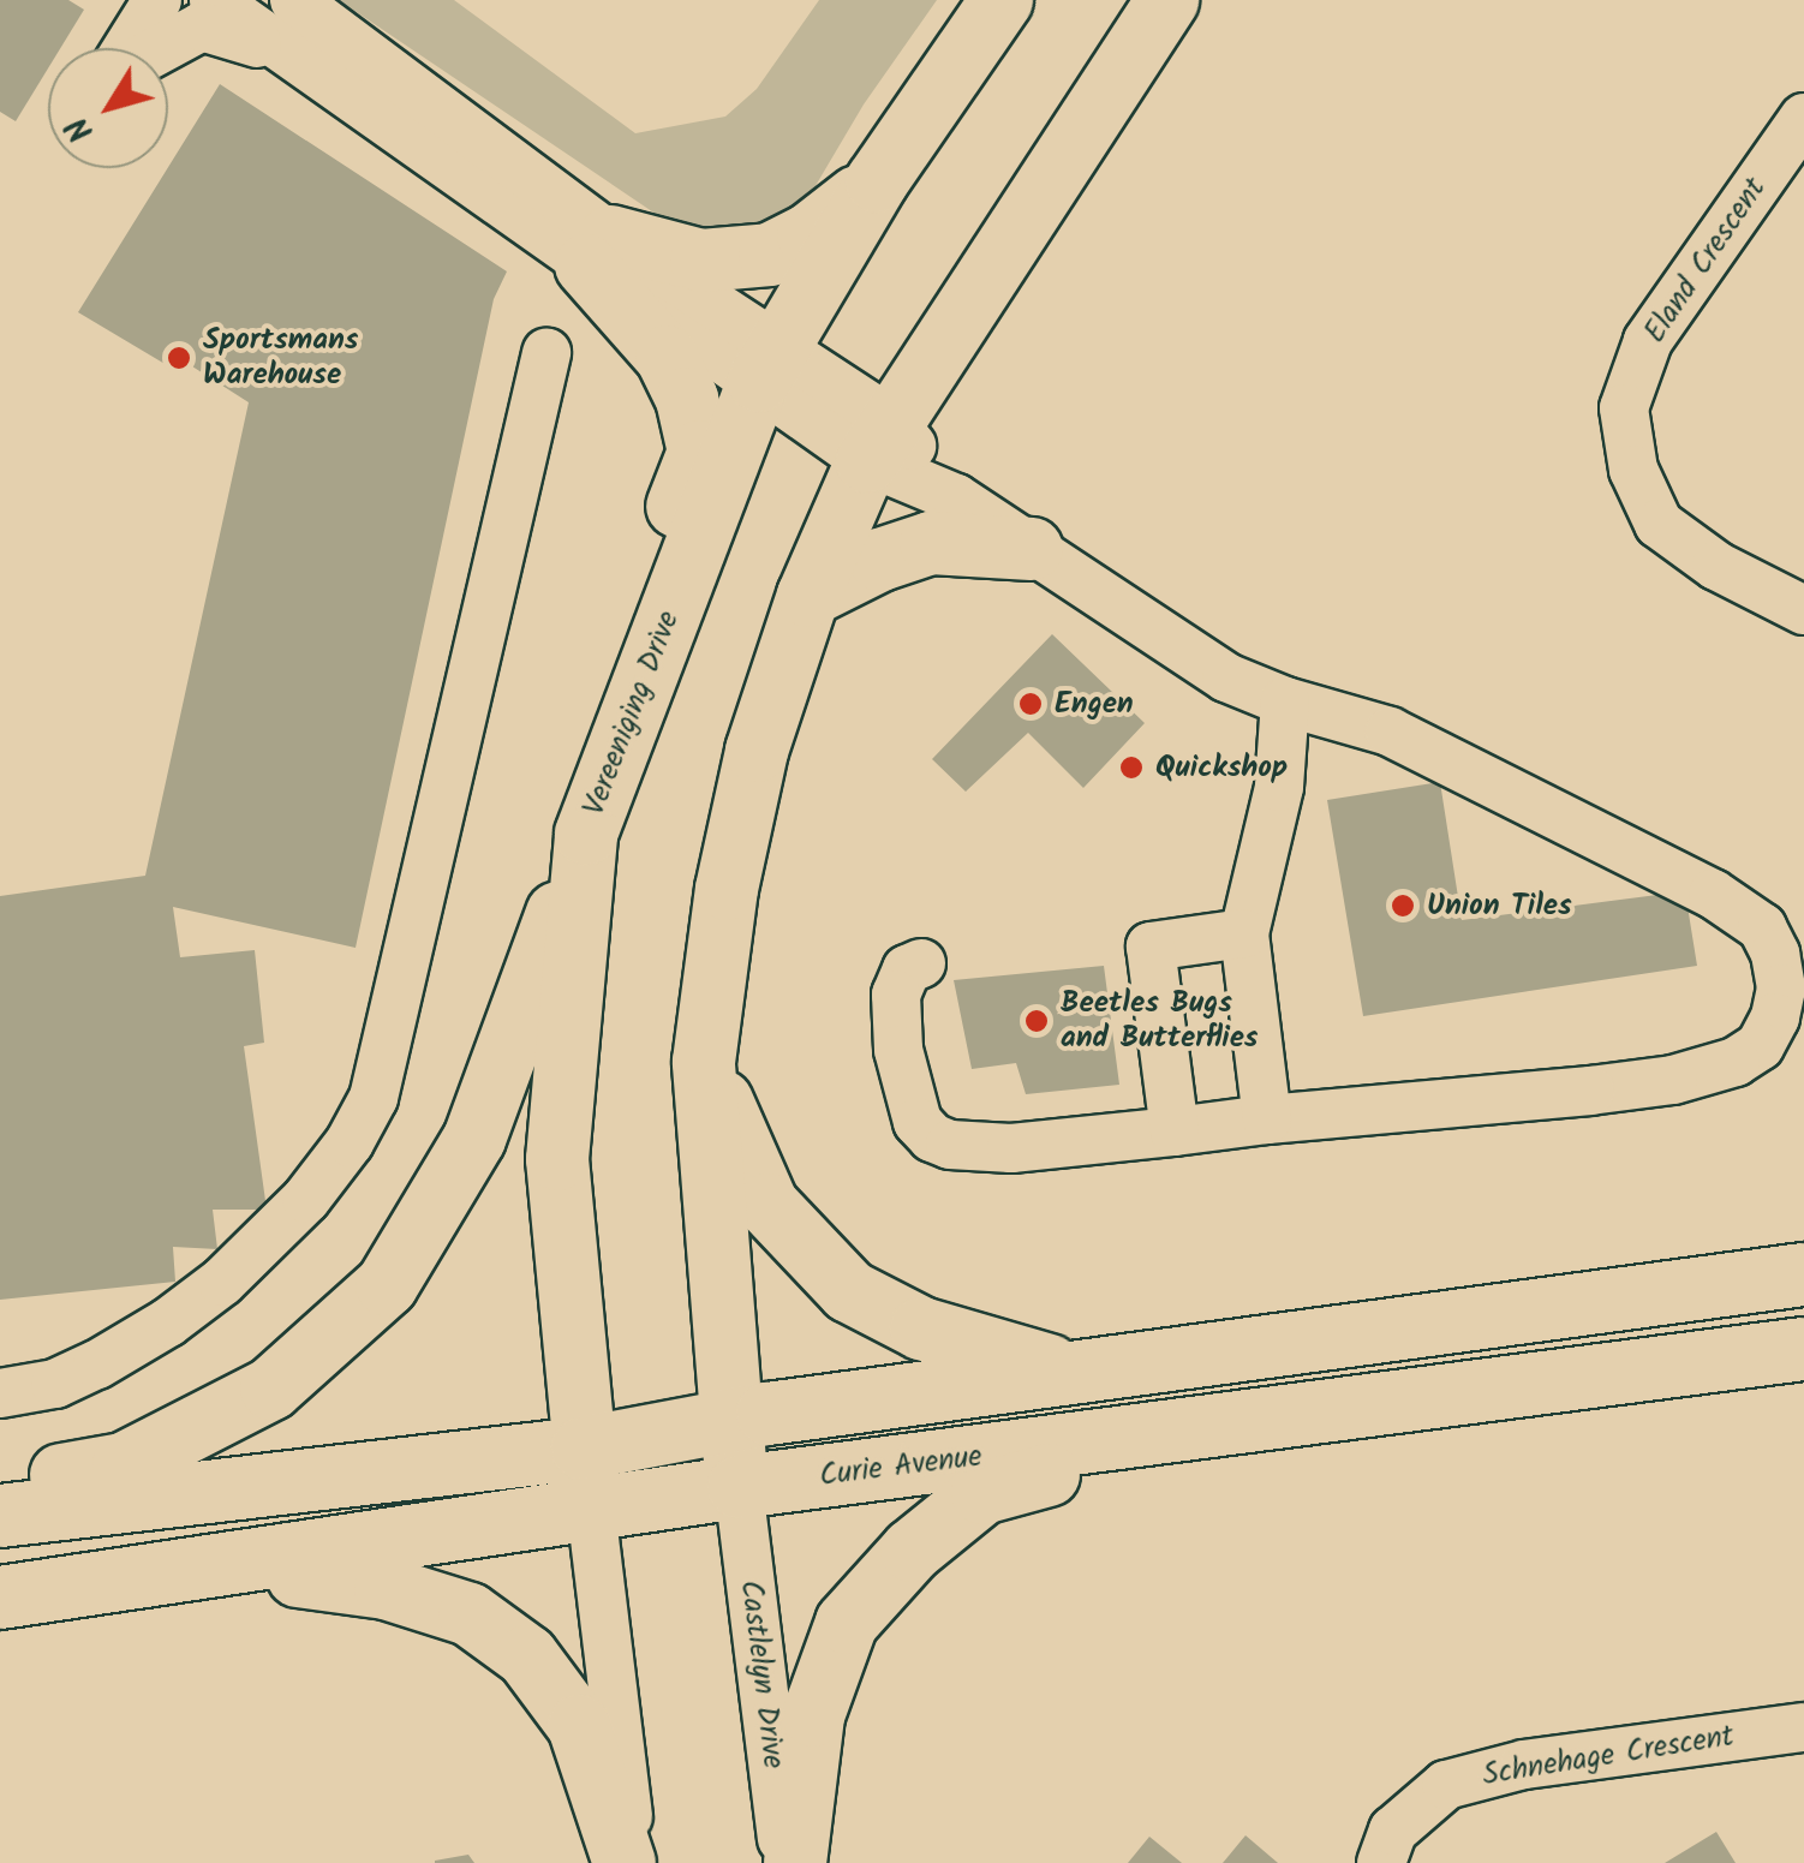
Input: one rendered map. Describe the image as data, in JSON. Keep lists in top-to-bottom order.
{
  "streets": {
    "main road": ["Vereeniging Drive", "Curie Avenue"],
    "street": ["Eland Crescent", "Castlelyn Drive", "Schnehage Crescent"]
  },
  "crossings": [
    ["Vereeniging Drive", "Curie Avenue"],
    ["Curie Avenue", "Castlelyn Drive"]
  ],
  "places": [
    "Sportsmans Warehouse",
    "Engen",
    "Quickshop",
    "Union Tiles",
    "Beetles Bugs and Butterflies"
  ],
  "north": "bottom left"
}
